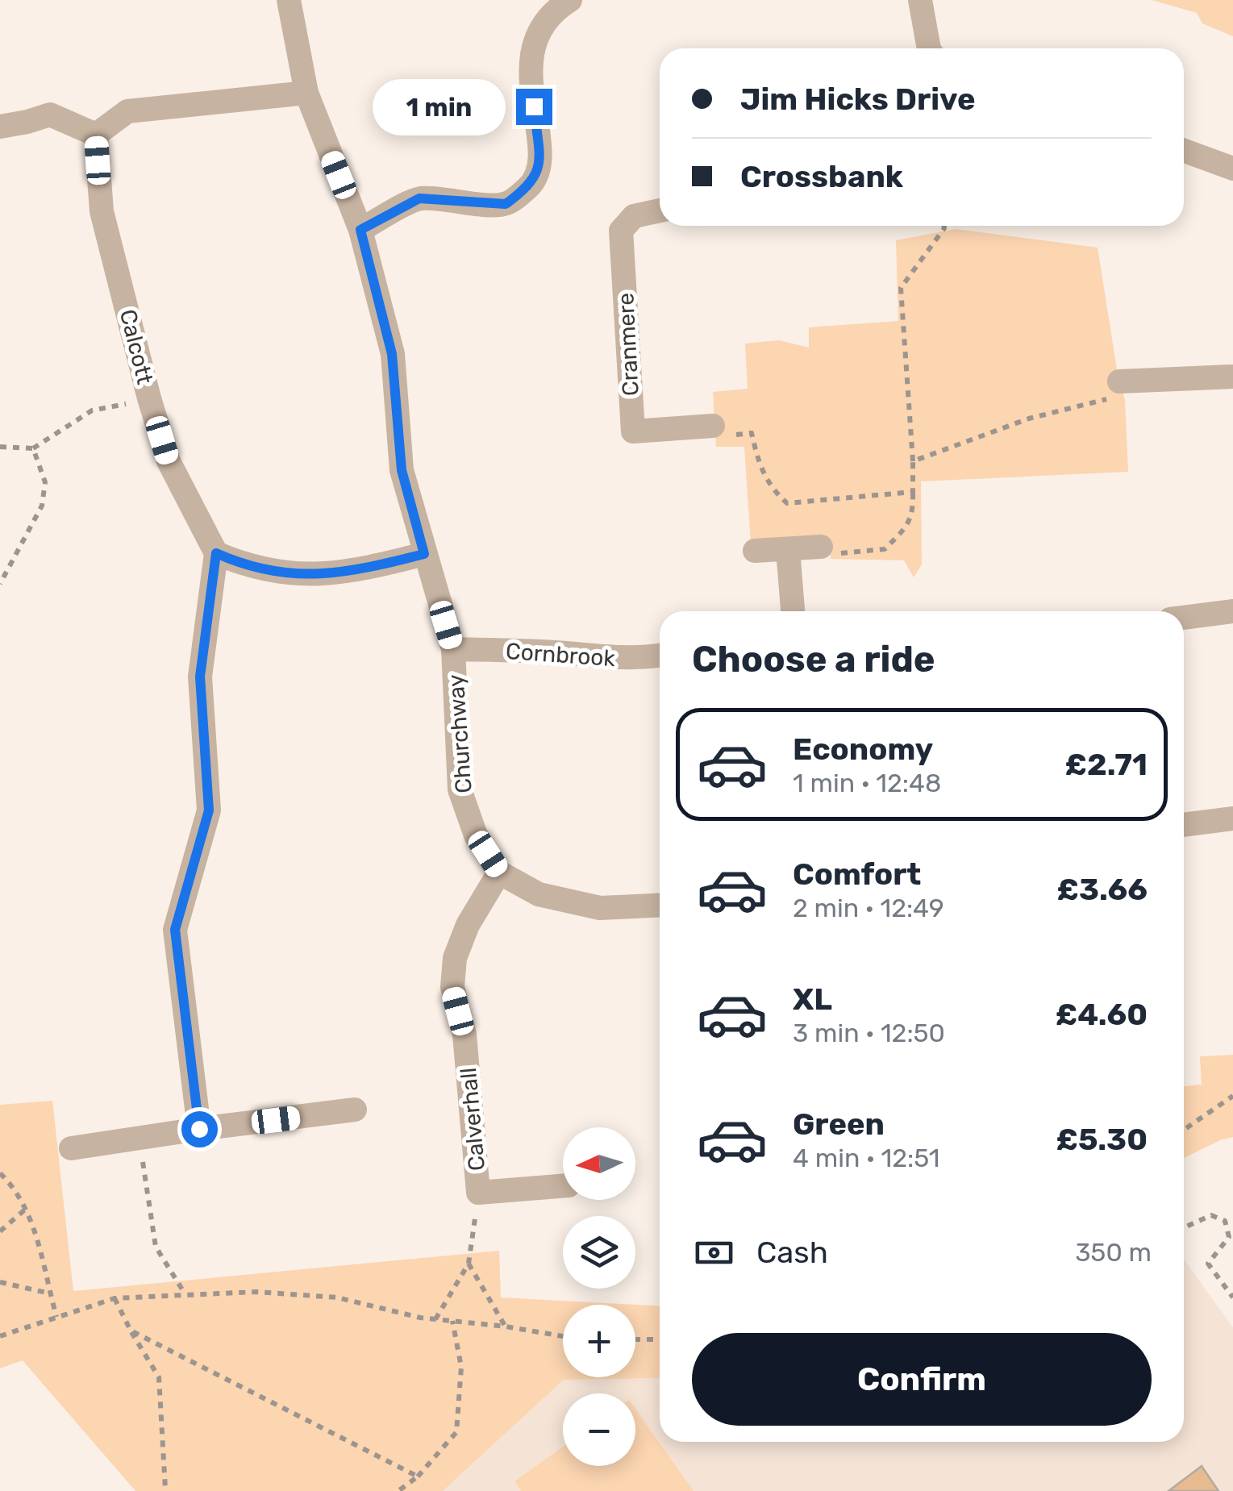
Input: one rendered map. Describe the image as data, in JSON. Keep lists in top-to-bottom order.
{
  "streets": {
    "street": [
      "Cranmere",
      "Calcott",
      "Cornbrook",
      "Churchway",
      "Calverhall"
    ]
  },
  "crossings": [
    ["Cornbrook", "Churchway"],
    ["Churchway", "Calverhall"]
  ],
  "north": "left",
  "page": {
    "banner": ["Jim Hicks Drive", "Crossbank"],
    "bubble": "1 min",
    "heading": "Choose a ride",
    "list": [
      {
        "name": "Economy",
        "note": "1 min · 12:48",
        "value": "£2.71"
      },
      {
        "name": "Comfort",
        "note": "2 min · 12:49",
        "value": "£3.66"
      },
      {
        "name": "XL",
        "note": "3 min · 12:50",
        "value": "£4.60"
      },
      {
        "name": "Green",
        "note": "4 min · 12:51",
        "value": "£5.30"
      }
    ],
    "map_buttons": ["+", "−"],
    "pay": ["Cash", "350 m"],
    "buttons": "Confirm"
  }
}
